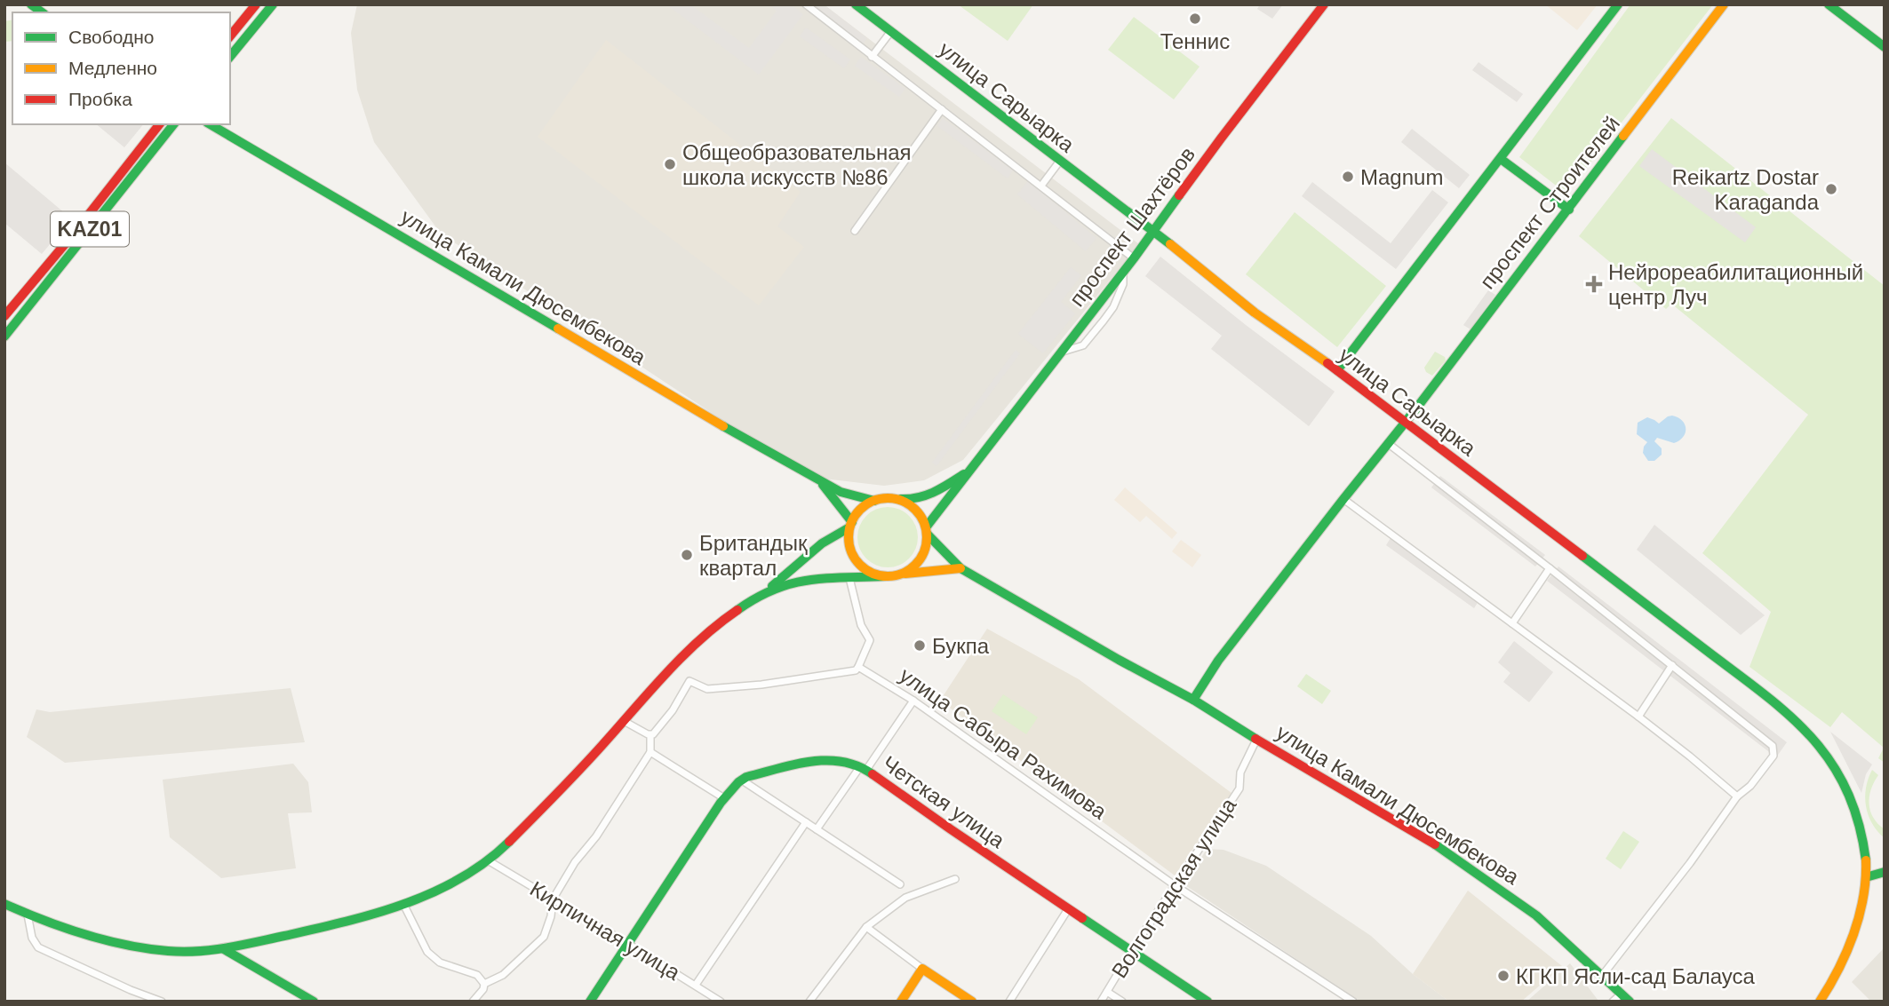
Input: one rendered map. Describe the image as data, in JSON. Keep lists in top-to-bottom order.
{
  "streets": {
    "main road": [
      "улица Сарыарка",
      "проспект Строителей",
      "проспект Шахтёров",
      "KАZ01",
      "улица Камали Дюсембекова",
      "Четская улица"
    ],
    "street": ["улица Сабыра Рахимова", "Волгоградская улица", "Кирпичная улица"]
  },
  "crossings": [
    ["улица Сарыарка", "проспект Строителей"],
    ["улица Сарыарка", "проспект Шахтёров"],
    ["проспект Шахтёров", "улица Камали Дюсембекова"],
    ["улица Камали Дюсембекова", "Волгоградская улица"],
    ["улица Сабыра Рахимова", "Волгоградская улица"],
    ["Четская улица", "Волгоградская улица"]
  ],
  "places": {
    "other": [
      "Теннис",
      "Общеобразовательная школа искусств №86",
      "Magnum",
      "Reikartz Dostar Karaganda",
      "Британдық квартал",
      "Букпа",
      "КГКП Ясли-сад Балауса"
    ],
    "health": ["Нейрореабилитационный центр Луч"]
  },
  "legend": ["Свободно", "Медленно", "Пробка"]
}
